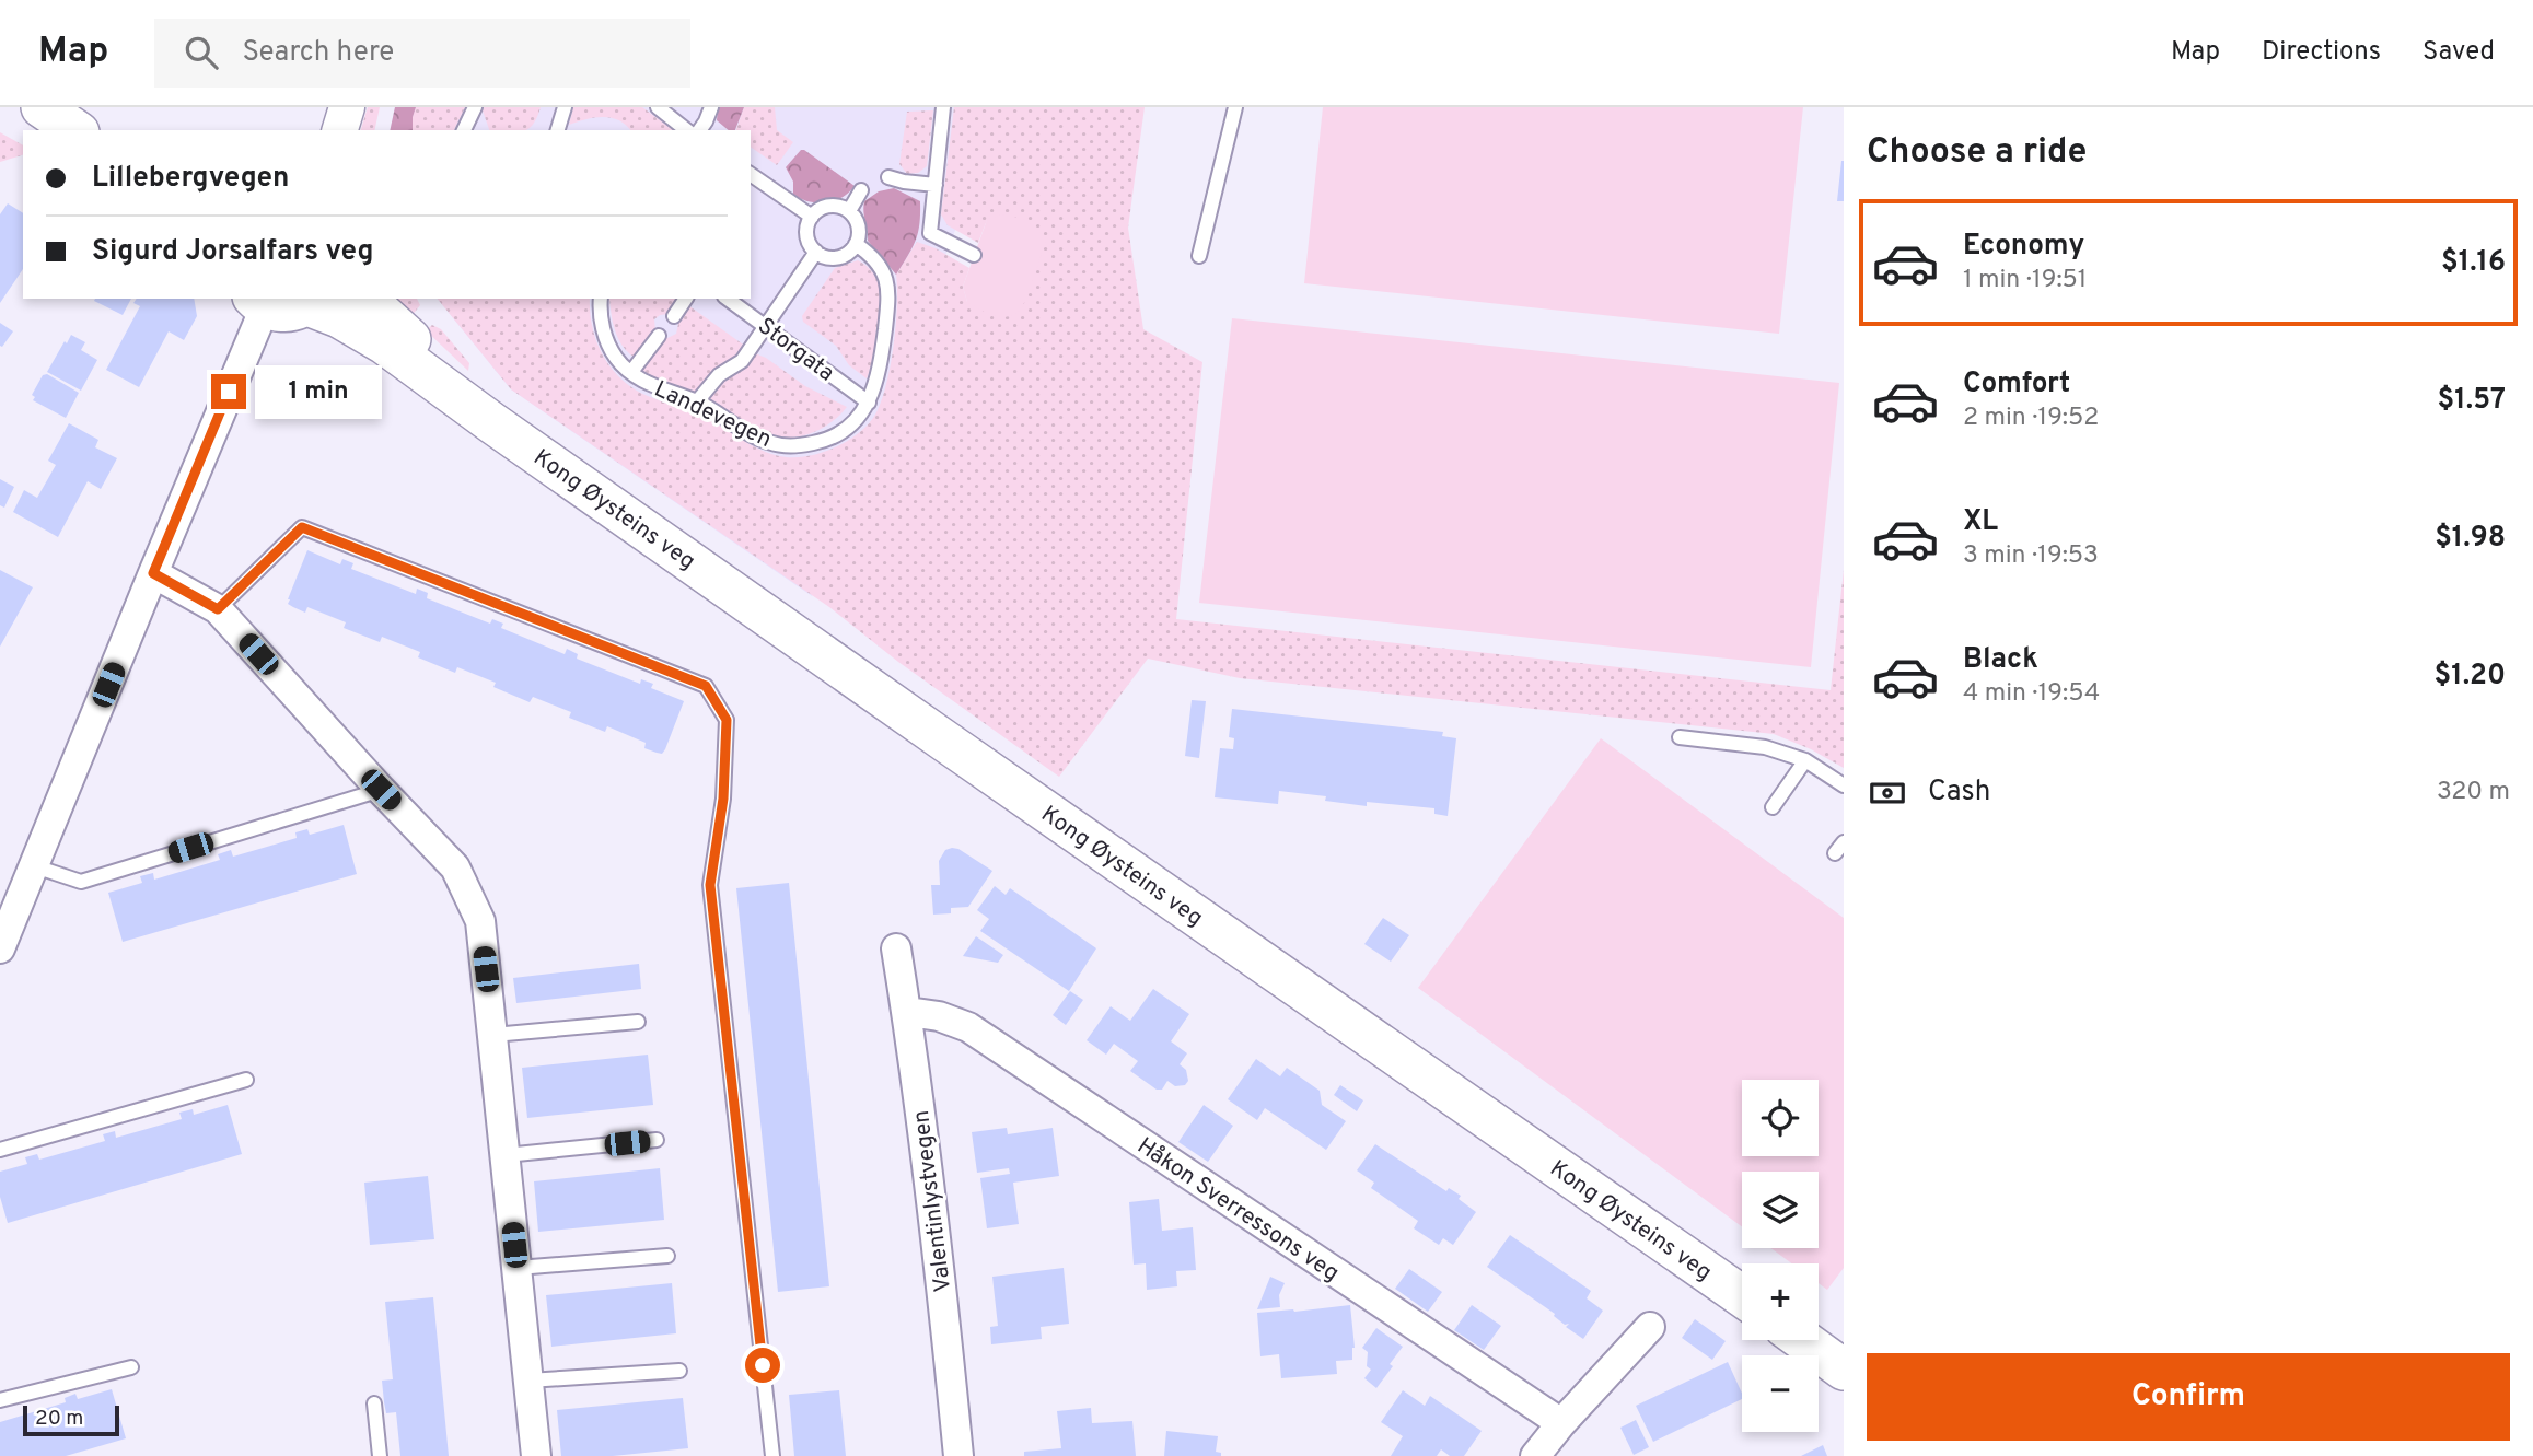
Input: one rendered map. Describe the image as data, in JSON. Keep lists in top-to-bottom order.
{
  "streets": {
    "main road": ["Kong Øysteins veg"],
    "street": ["Valentinlystvegen", "Håkon Sverressons veg"],
    "lane": ["Storgata", "Landevegen"]
  },
  "crossings": [
    ["Storgata", "Landevegen"],
    ["Valentinlystvegen", "Håkon Sverressons veg"]
  ],
  "scale_bar": "20 m",
  "page": {
    "header": "Map",
    "search": "Search here",
    "nav": ["Map", "Directions", "Saved"],
    "heading": "Choose a ride",
    "banner": ["Lillebergvegen", "Sigurd Jorsalfars veg"],
    "list": [
      {
        "name": "Economy",
        "note": "1 min · 19:51",
        "value": "$1.16"
      },
      {
        "name": "Comfort",
        "note": "2 min · 19:52",
        "value": "$1.57"
      },
      {
        "name": "XL",
        "note": "3 min · 19:53",
        "value": "$1.98"
      },
      {
        "name": "Black",
        "note": "4 min · 19:54",
        "value": "$1.20"
      }
    ],
    "bubble": "1 min",
    "pay": ["Cash", "320 m"],
    "map_buttons": ["+", "−"],
    "buttons": "Confirm",
    "scale": "20 m"
  }
}
